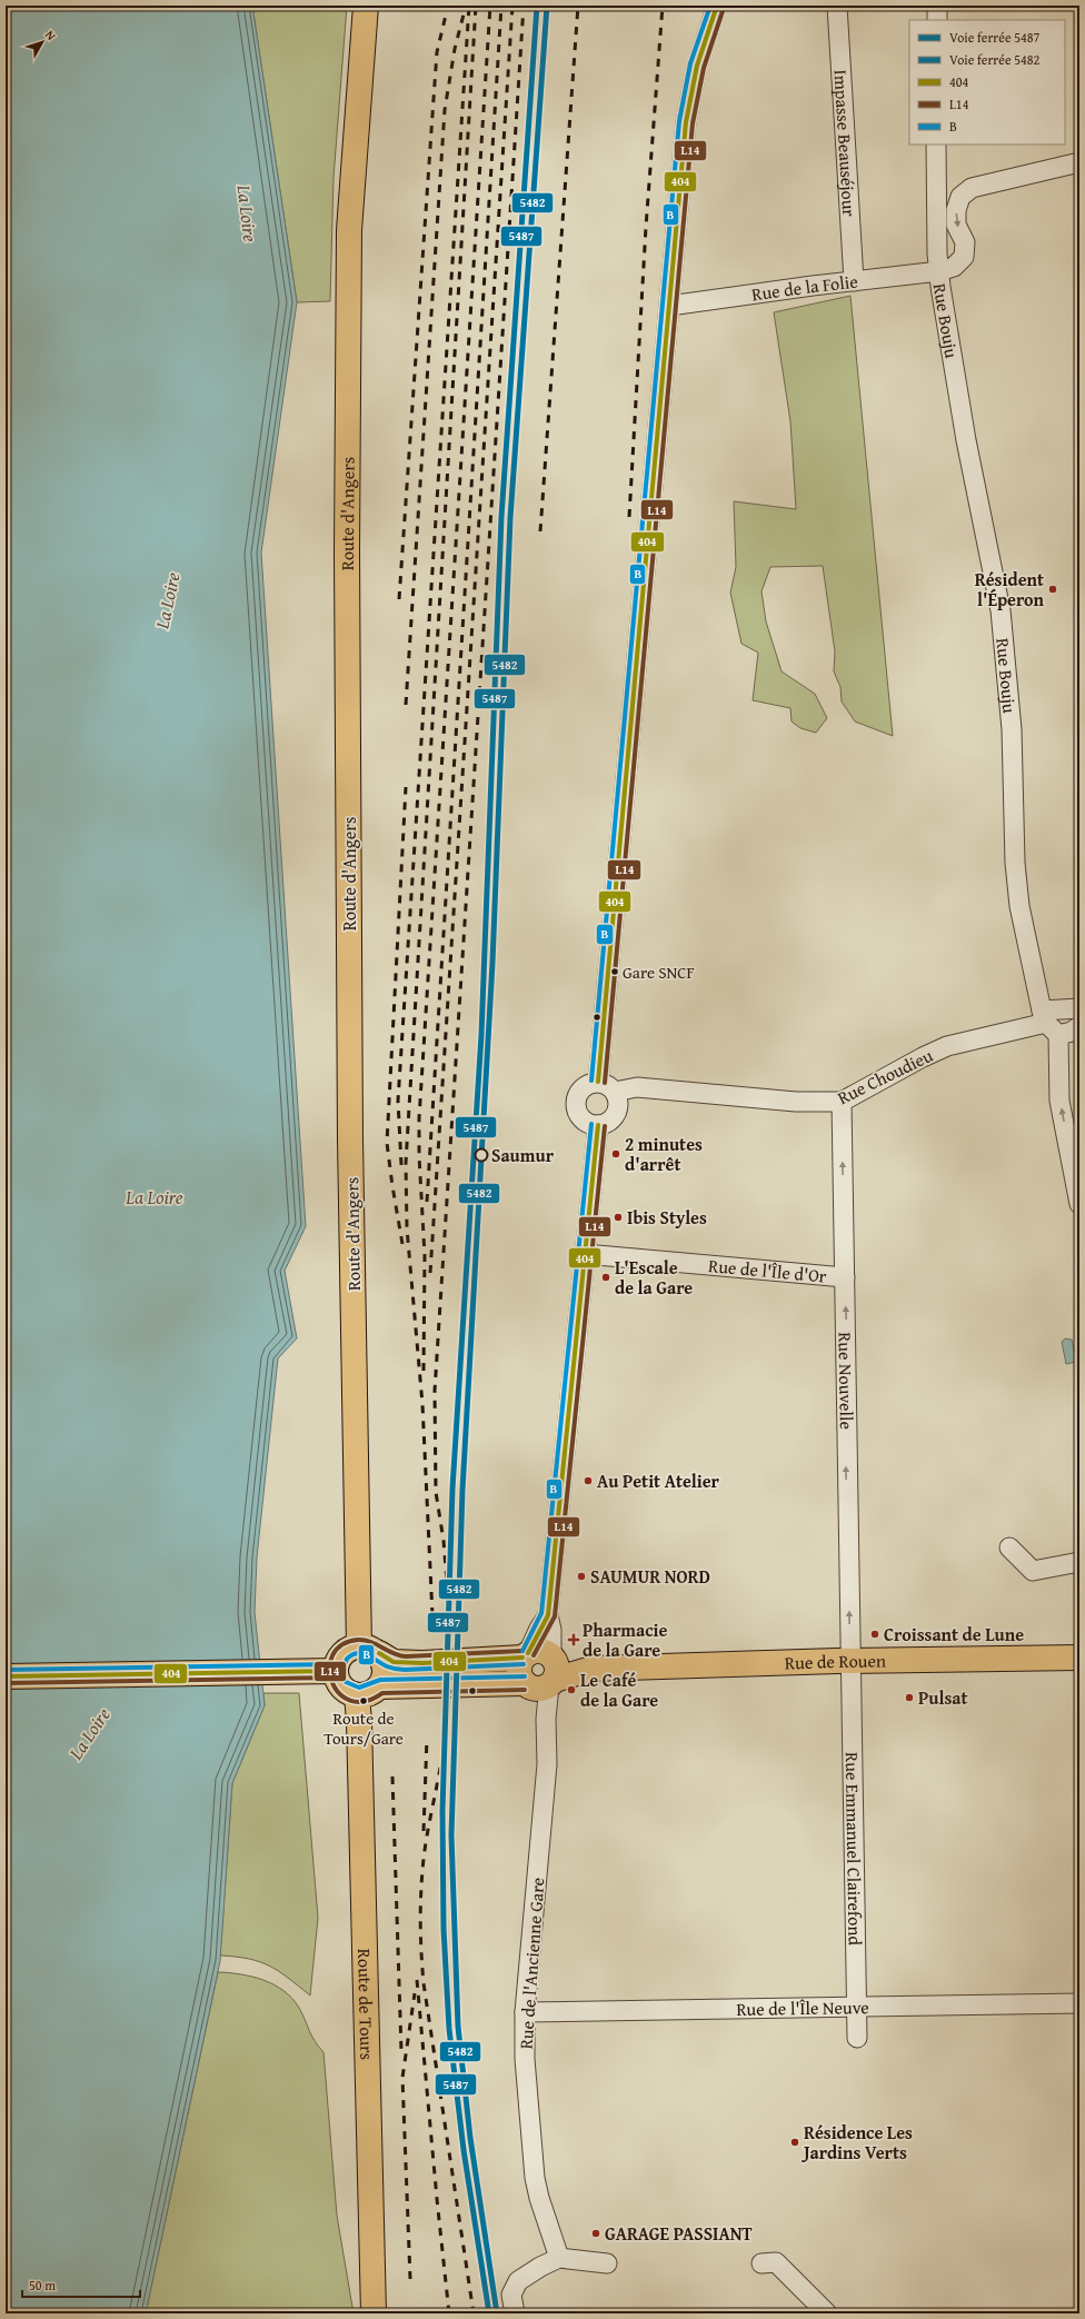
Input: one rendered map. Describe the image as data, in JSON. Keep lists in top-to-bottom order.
{
  "streets": {
    "main road": ["Route d'Angers", "Rue de Rouen", "Route de Tours"],
    "street": [
      "Impasse Beauséjour",
      "Rue de la Folie",
      "Rue Bouju",
      "Rue Choudieu",
      "Rue de l'Île d'Or",
      "Rue Nouvelle",
      "Rue Emmanuel Clairefond",
      "Rue de l'Ancienne Gare",
      "Rue de l'Île Neuve"
    ]
  },
  "crossings": [
    ["Impasse Beauséjour", "Rue de la Folie"],
    ["Rue de la Folie", "Rue Bouju"],
    ["Rue Bouju", "Rue Choudieu"],
    ["Route d'Angers", "Route de Tours"],
    ["Rue Choudieu", "Rue Nouvelle"],
    ["Rue de l'Île d'Or", "Rue Nouvelle"],
    ["Rue Nouvelle", "Rue de Rouen"],
    ["Rue Nouvelle", "Rue Emmanuel Clairefond"],
    ["Rue de Rouen", "Rue Emmanuel Clairefond"],
    ["Rue de Rouen", "Rue de l'Ancienne Gare"],
    ["Rue Emmanuel Clairefond", "Rue de l'Île Neuve"],
    ["Rue de l'Ancienne Gare", "Rue de l'Île Neuve"]
  ],
  "one_way": ["Rue de la Folie", "Rue Nouvelle"],
  "water": ["La Loire"],
  "places": {
    "other": [
      "Résident l'Éperon",
      "Gare SNCF",
      "2 minutes d'arrêt",
      "Saumur",
      "Ibis Styles",
      "L'Escale de la Gare",
      "Au Petit Atelier",
      "SAUMUR NORD",
      "Croissant de Lune",
      "Le Café de la Gare",
      "Pulsat",
      "Route de Tours/Gare",
      "Résidence Les Jardins Verts",
      "GARAGE PASSIANT"
    ],
    "health": ["Pharmacie de la Gare"]
  },
  "lines": [
    "rail line 5487",
    "rail line 5482",
    "transit line 404",
    "transit line B",
    "transit line L14"
  ],
  "legend": [
    "Voie ferrée 5487",
    "Voie ferrée 5482",
    "404",
    "L14",
    "B"
  ],
  "scale_bar": "50 m",
  "north": "top right"
}
